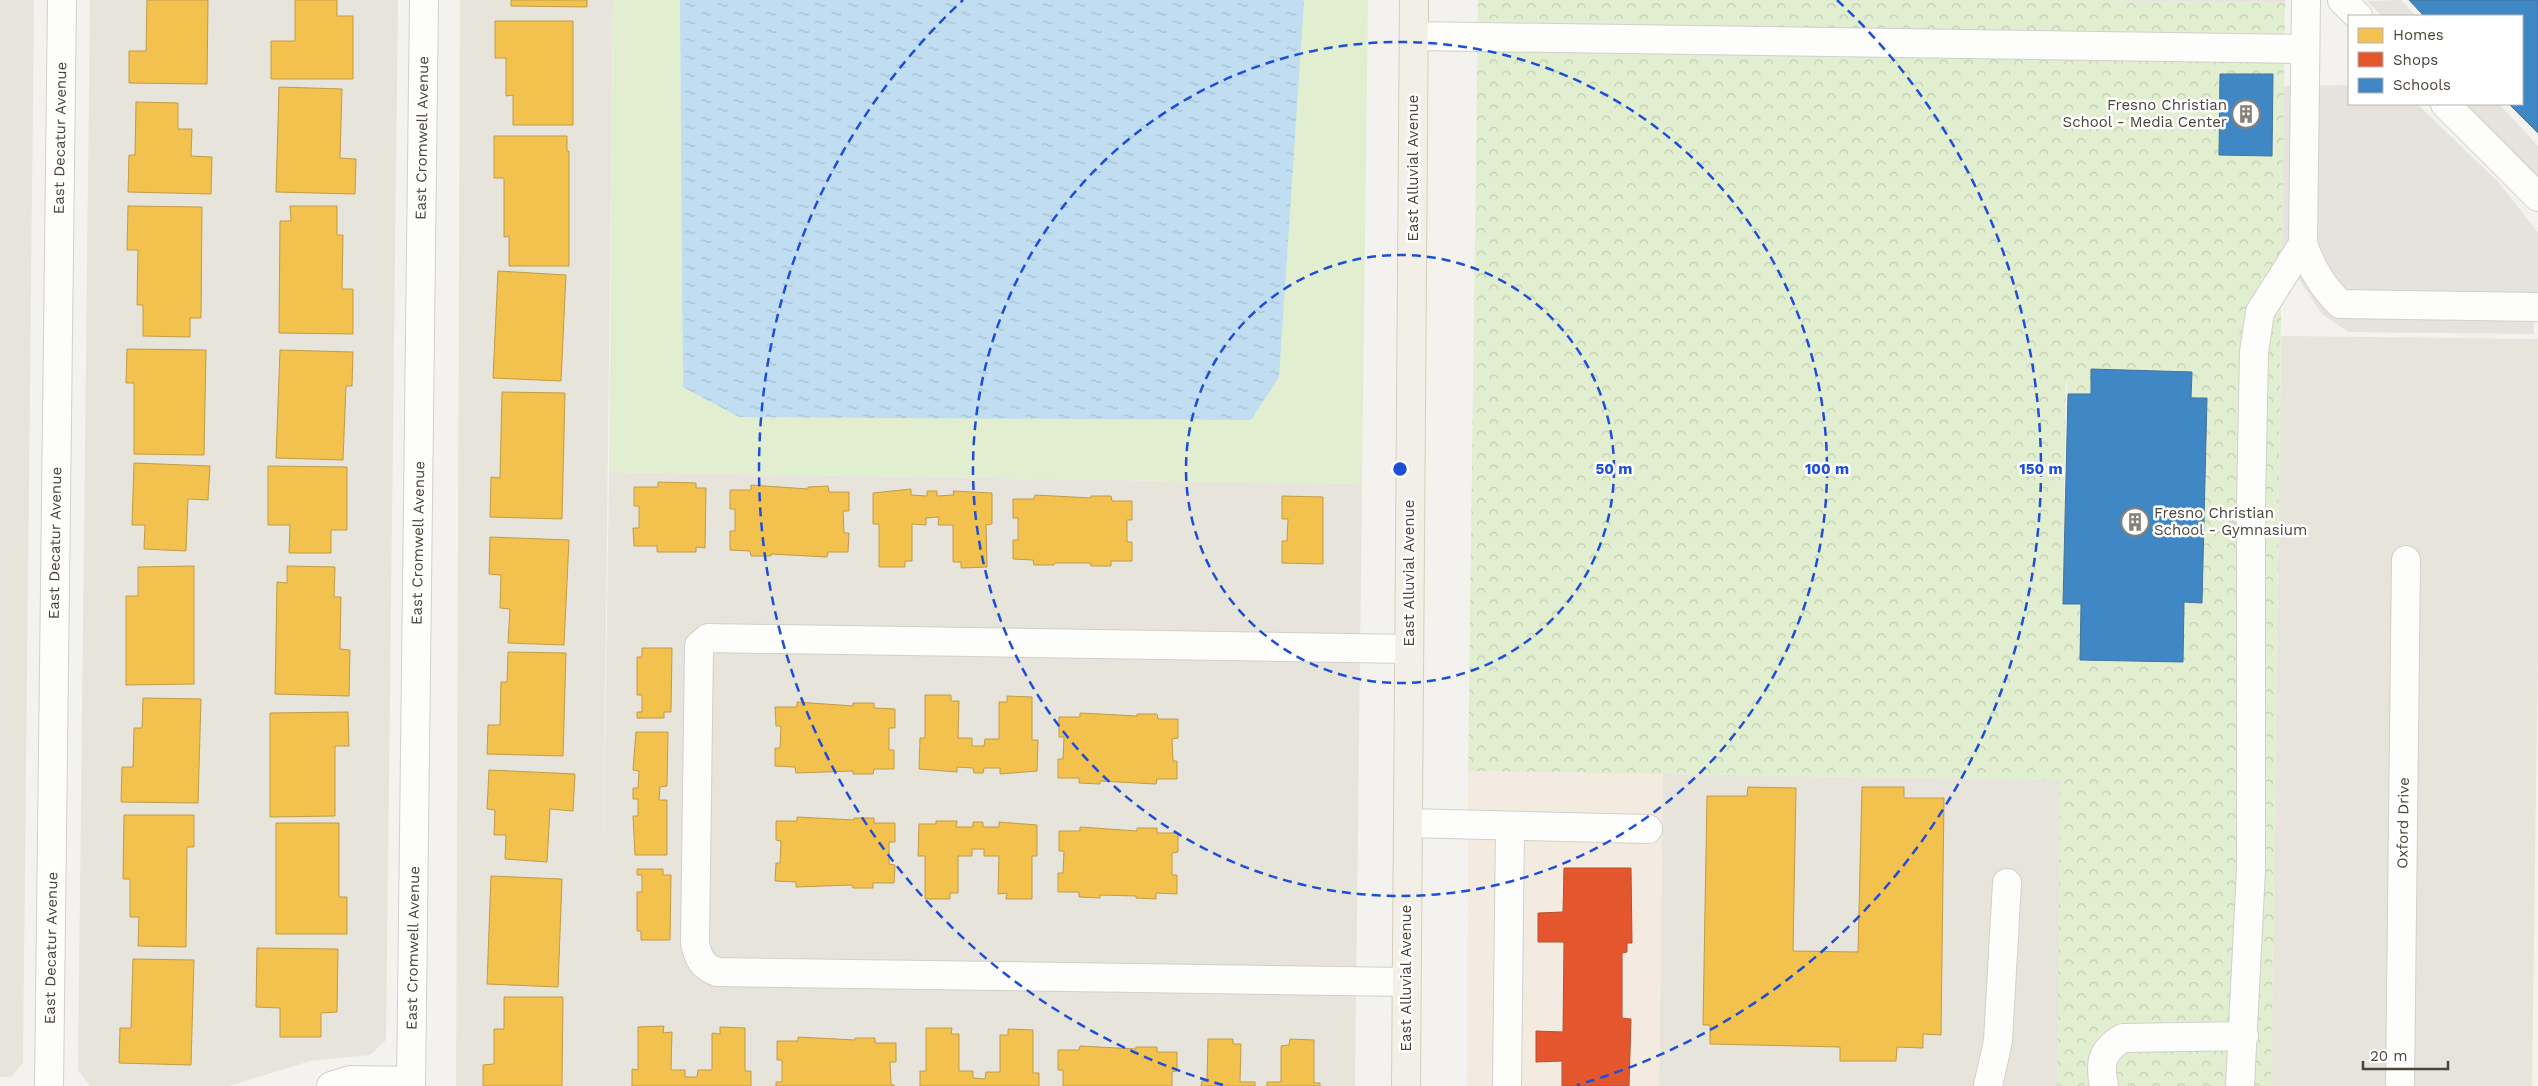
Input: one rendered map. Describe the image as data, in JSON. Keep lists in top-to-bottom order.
{
  "streets": {
    "main road": ["East Alluvial Avenue"],
    "street": ["East Decatur Avenue", "East Cromwell Avenue", "Oxford Drive"]
  },
  "places": {
    "building": ["Fresno Christian School - Media Center", "Fresno Christian School - Gymnasium"]
  },
  "legend": ["Homes", "Shops", "Schools"],
  "scale_bar": "20 m",
  "rings": ["50 m", "100 m", "150 m"]
}
